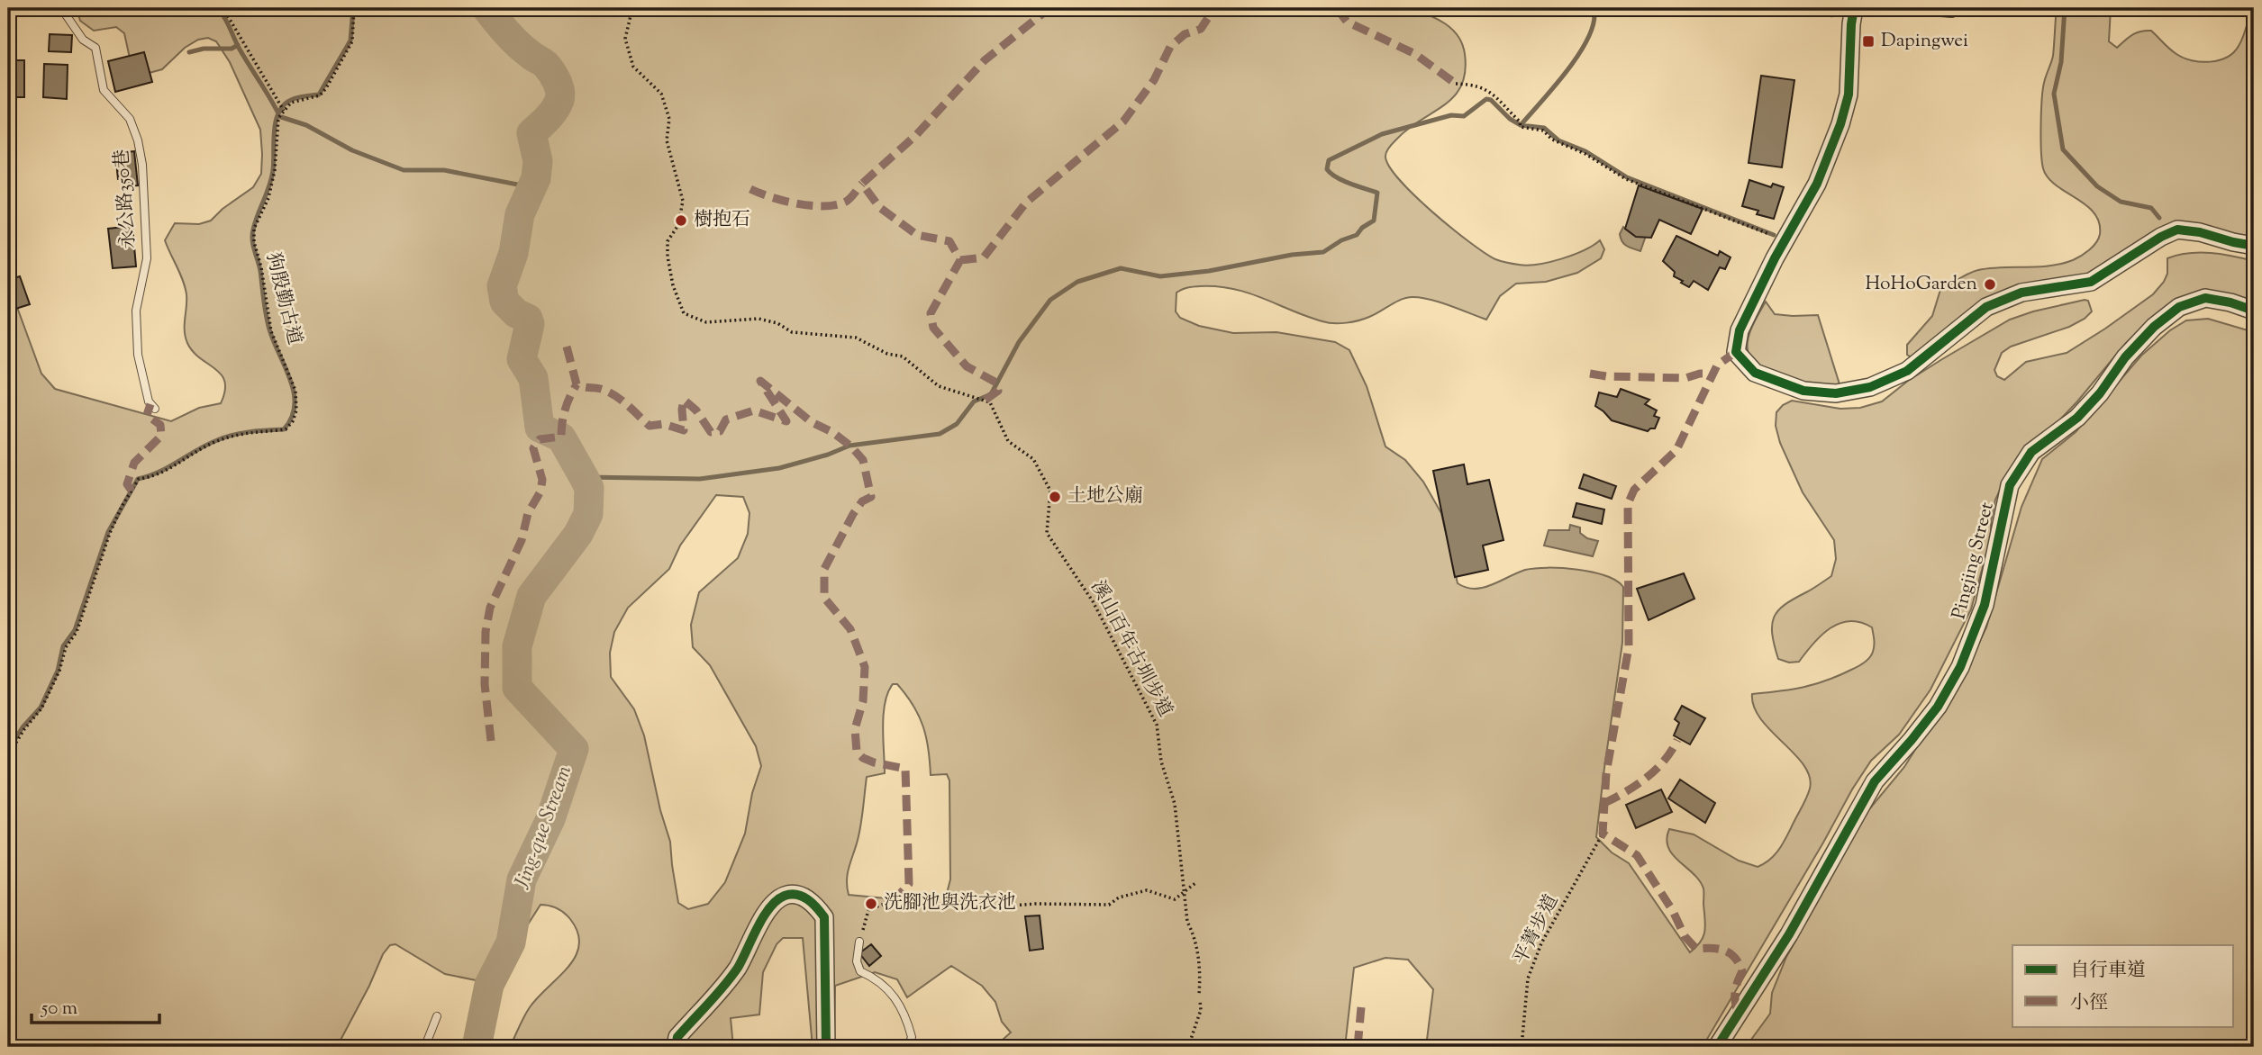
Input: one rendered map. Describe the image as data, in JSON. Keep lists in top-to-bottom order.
{
  "streets": {
    "street": ["Pingjing Street"],
    "lane": ["永公路350巷"],
    "path": ["狗殷勤古道", "溪山百年古圳步道", "平菁步道"]
  },
  "water": ["Jing-que Stream"],
  "places": {
    "transit": ["Dapingwei"],
    "other": [
      "樹抱石",
      "HoHoGarden",
      "土地公廟",
      "洗腳池與洗衣池"
    ]
  },
  "legend": ["自行車道", "小徑"],
  "scale_bar": "50 m"
}
